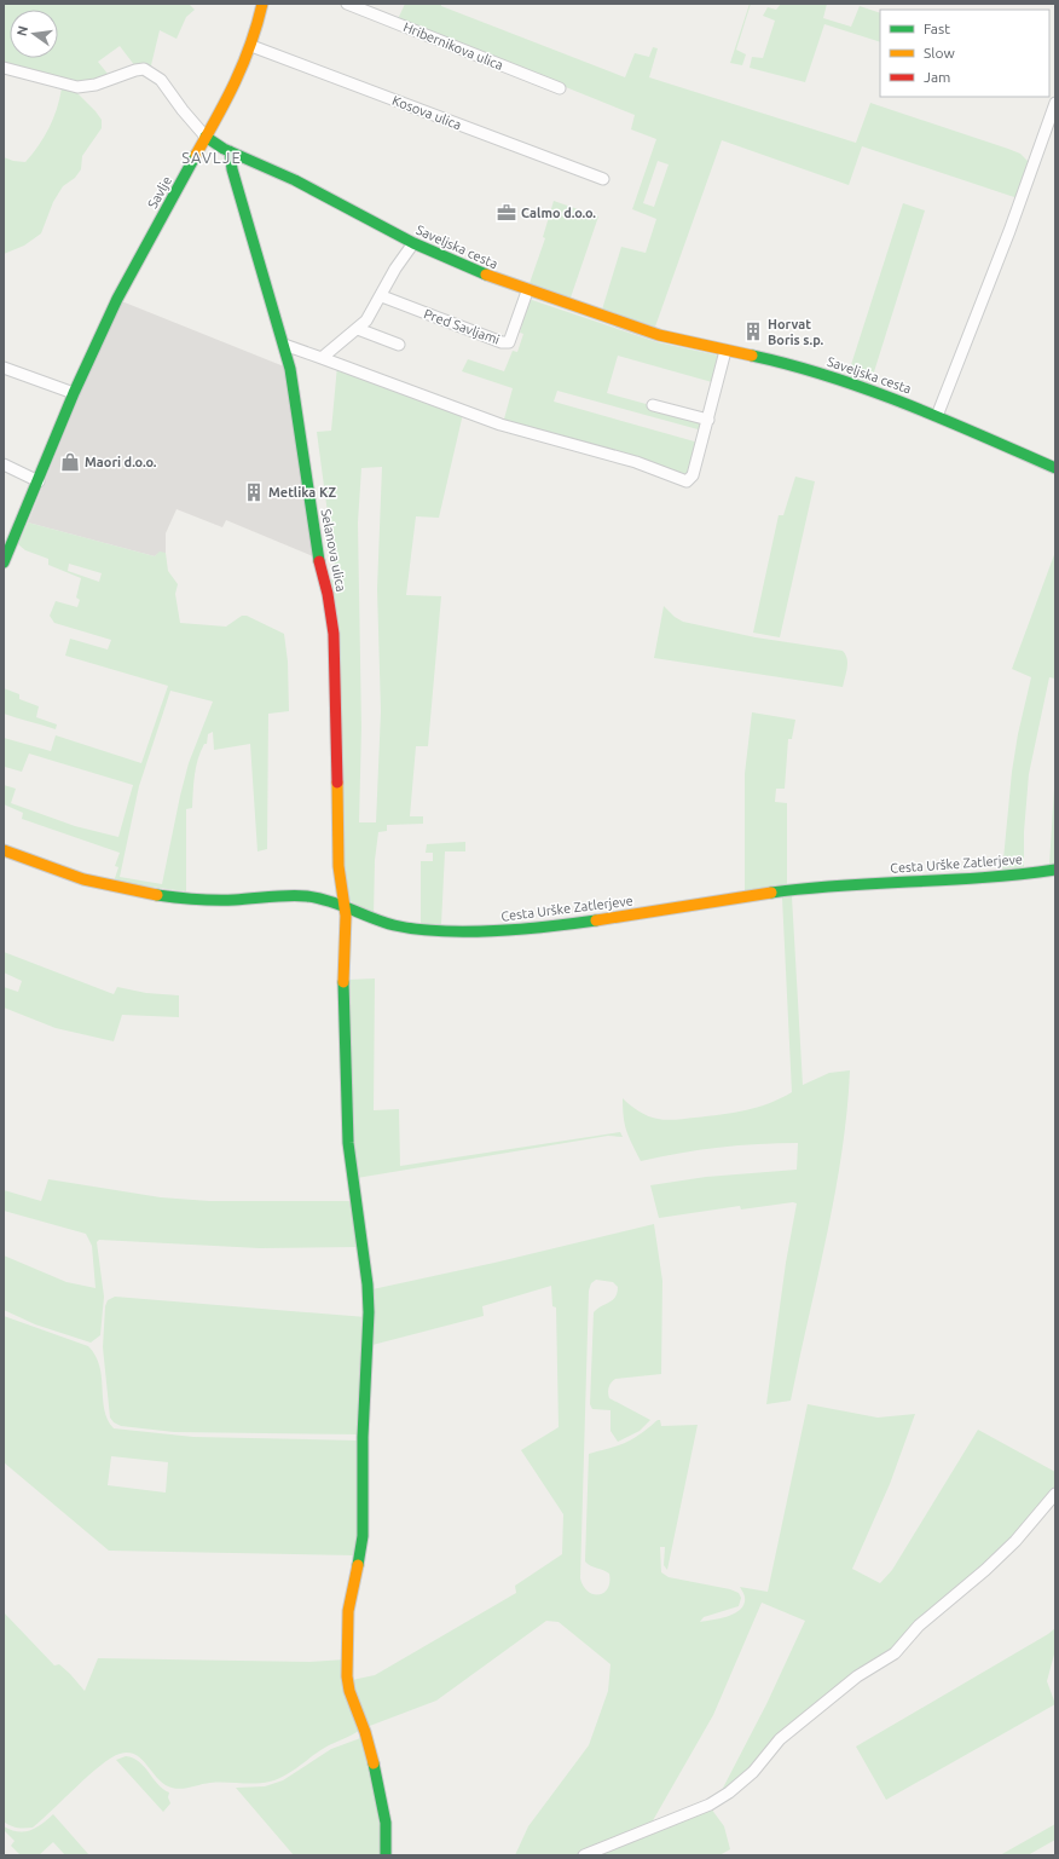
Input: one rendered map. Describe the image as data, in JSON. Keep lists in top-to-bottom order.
{
  "streets": {
    "street": [
      "Hribernikova ulica",
      "Kosova ulica",
      "Savlje",
      "Saveljska cesta",
      "Pred Savljami",
      "Selanova ulica",
      "Cesta Urške Zatlerjeve"
    ]
  },
  "crossings": [
    ["Kosova ulica", "Savlje"],
    ["Savlje", "Saveljska cesta"],
    ["Saveljska cesta", "Pred Savljami"],
    ["Saveljska cesta", "Selanova ulica"],
    ["Selanova ulica", "Cesta Urške Zatlerjeve"]
  ],
  "districts": ["SAVLJE"],
  "places": {
    "office": ["Calmo d.o.o."],
    "building": ["Horvat Boris s.p.", "Metlika KZ"],
    "shop": ["Maori d.o.o."]
  },
  "legend": ["Fast", "Slow", "Jam"],
  "north": "left"
}
